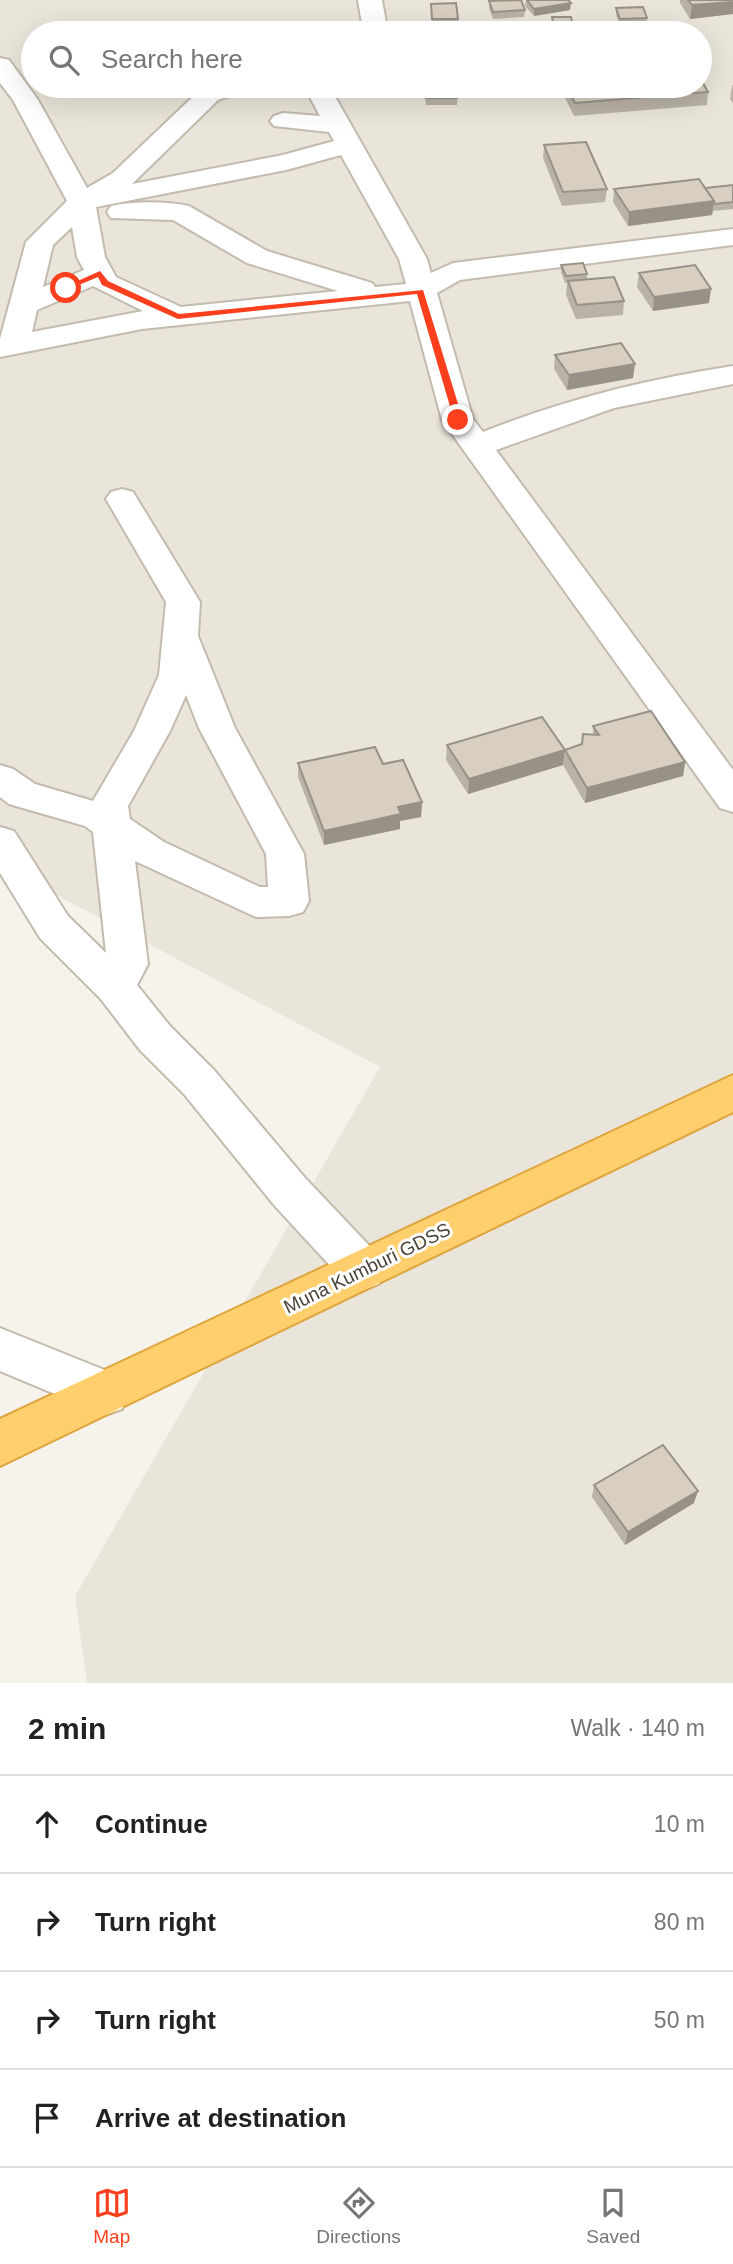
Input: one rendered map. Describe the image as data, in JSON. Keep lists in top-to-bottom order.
{
  "streets": {
    "highway": ["Muna Kumburi GDSS"]
  },
  "page": {
    "search": "Search here",
    "heading": ["2 min", "Walk · 140 m"],
    "list": [
      ["Continue", "10 m"],
      ["Turn right", "80 m"],
      ["Turn right", "50 m"],
      "Arrive at destination"
    ],
    "nav": ["Map", "Directions", "Saved"]
  }
}
